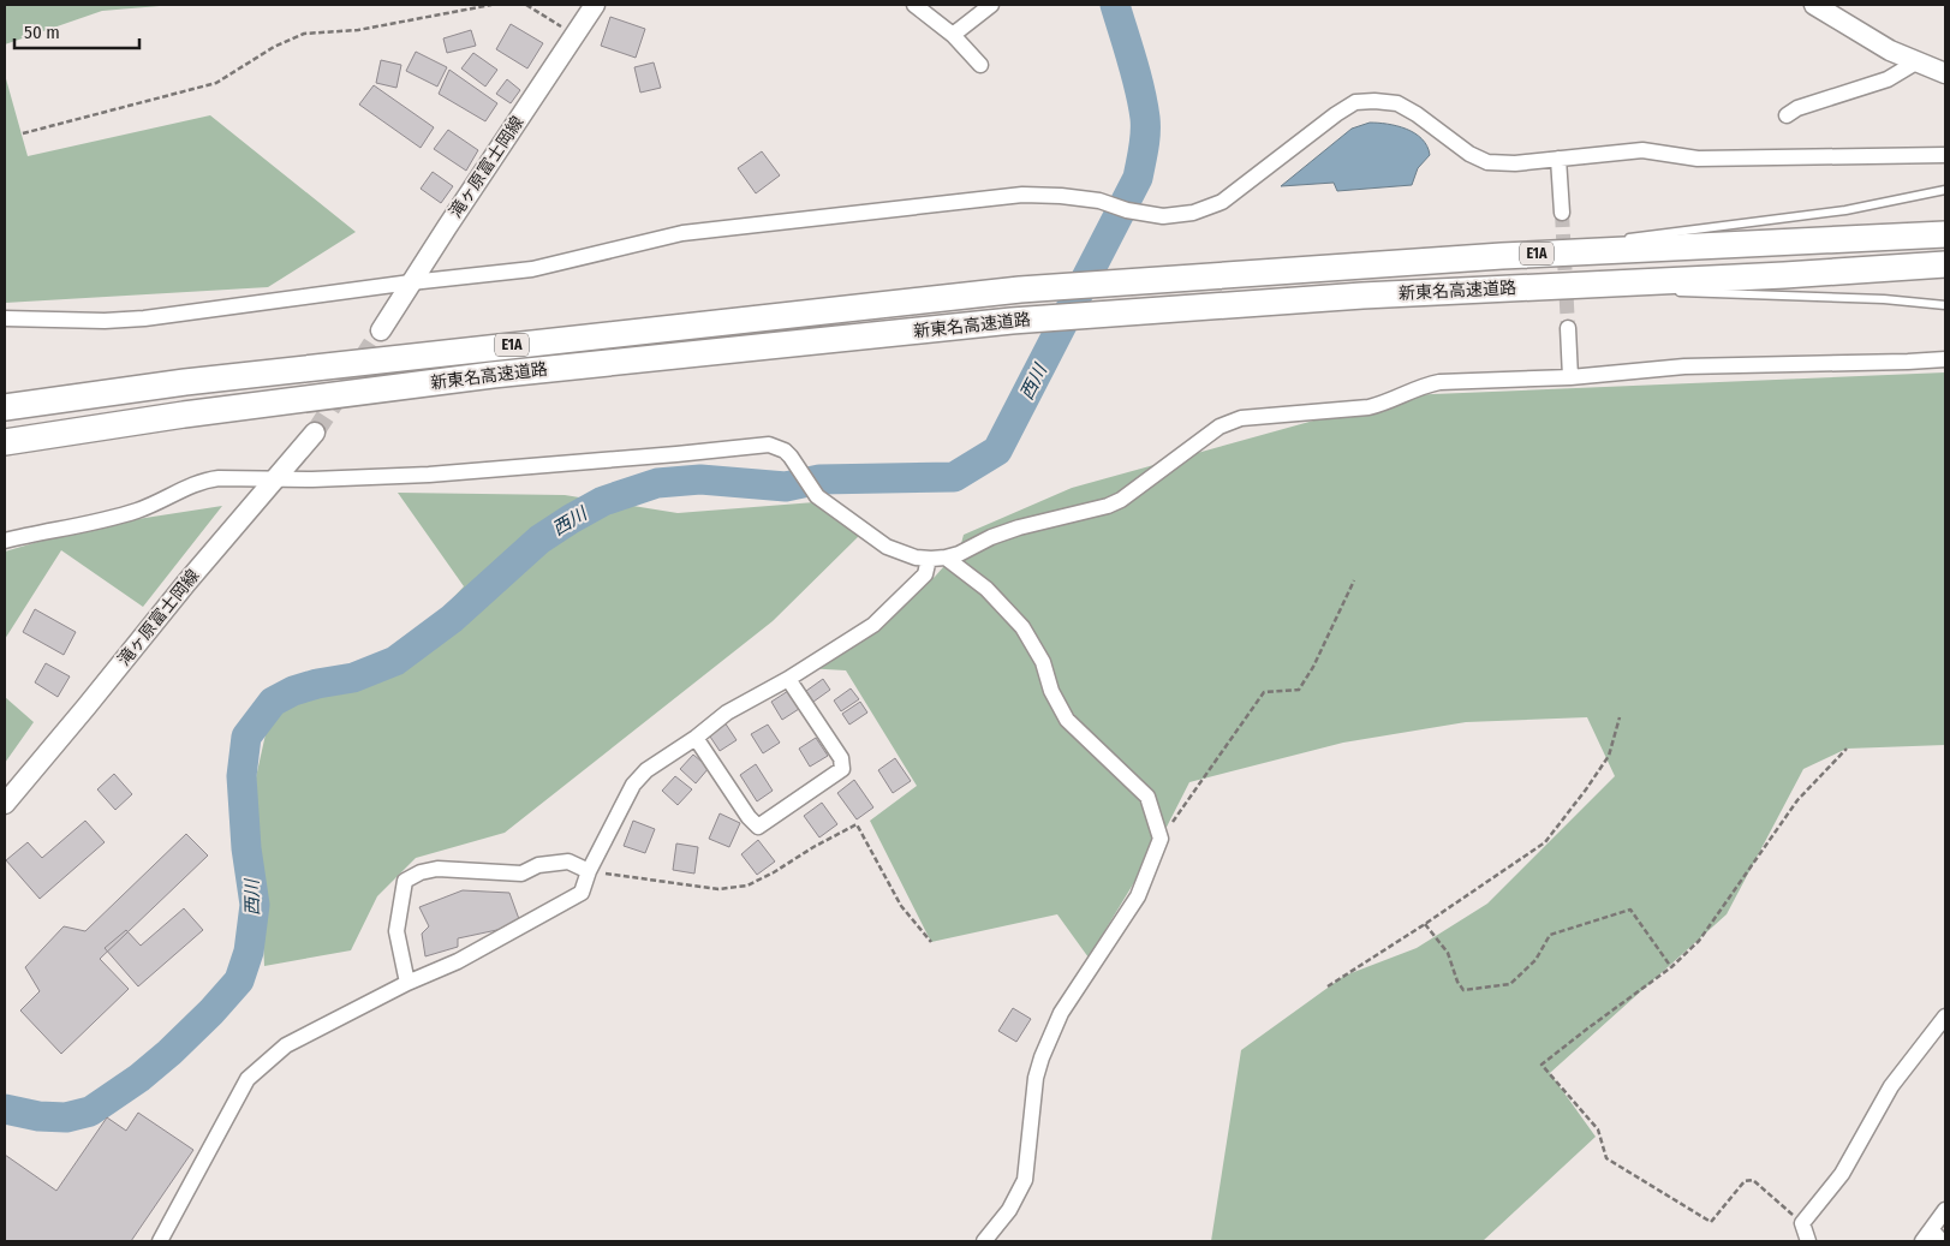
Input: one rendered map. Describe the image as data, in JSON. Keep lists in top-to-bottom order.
{
  "streets": {
    "highway": ["E1A", "新東名高速道路"],
    "main road": ["滝ヶ原富士岡線"]
  },
  "water": ["西川"],
  "scale_bar": "50 m"
}
